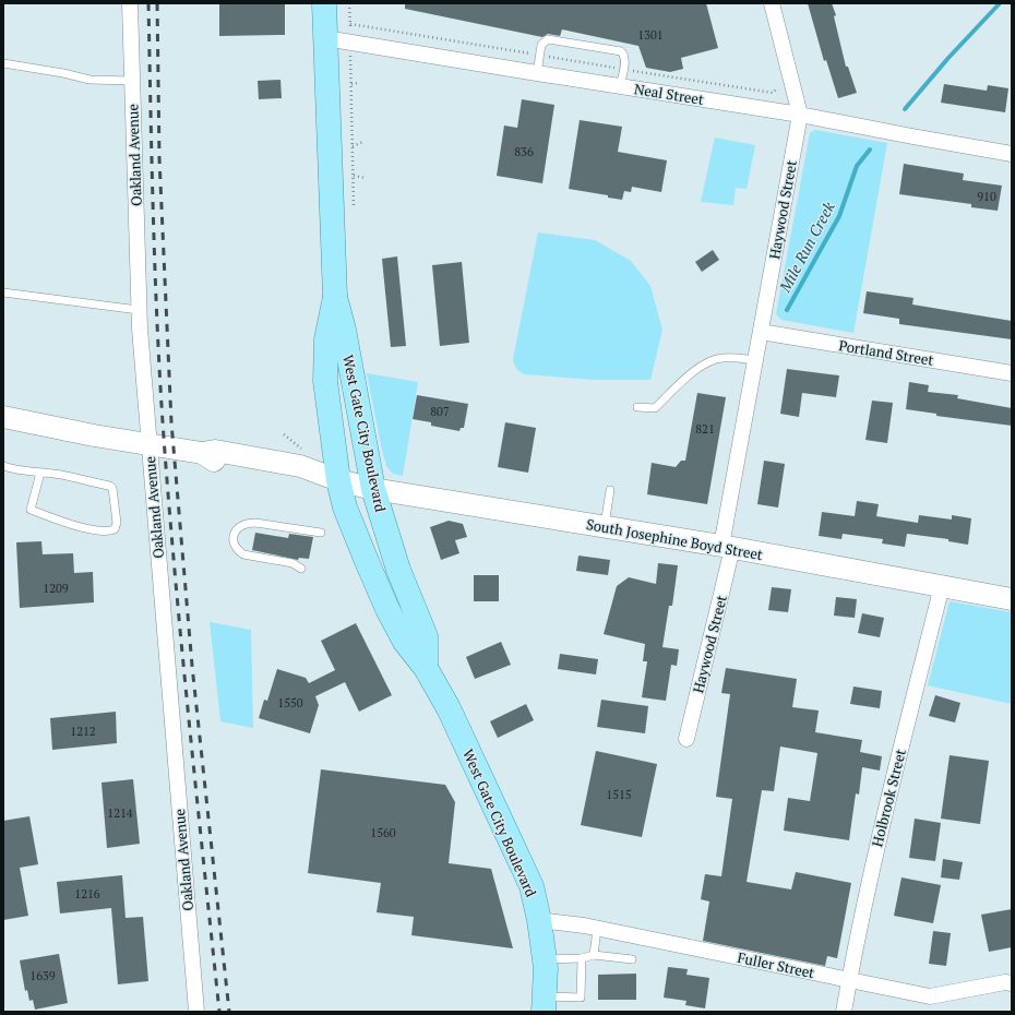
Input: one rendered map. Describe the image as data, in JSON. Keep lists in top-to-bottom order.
{
  "streets": {
    "main road": ["West Gate City Boulevard", "South Josephine Boyd Street"],
    "street": [
      "Neal Street",
      "Oakland Avenue",
      "Haywood Street",
      "Portland Street",
      "Holbrook Street",
      "Fuller Street"
    ]
  },
  "crossings": [
    ["Neal Street", "Haywood Street"],
    ["Neal Street", "West Gate City Boulevard"],
    ["Oakland Avenue", "South Josephine Boyd Street"],
    ["Haywood Street", "Portland Street"],
    ["Haywood Street", "South Josephine Boyd Street"],
    ["West Gate City Boulevard", "South Josephine Boyd Street"],
    ["West Gate City Boulevard", "Fuller Street"],
    ["South Josephine Boyd Street", "Holbrook Street"],
    ["Holbrook Street", "Fuller Street"]
  ],
  "water": ["Mile Run Creek"],
  "house_numbers": [
    "1301",
    "836",
    "910",
    "807",
    "821",
    "1209",
    "1550",
    "1212",
    "1515",
    "1214",
    "1560",
    "1216",
    "1639"
  ]
}
